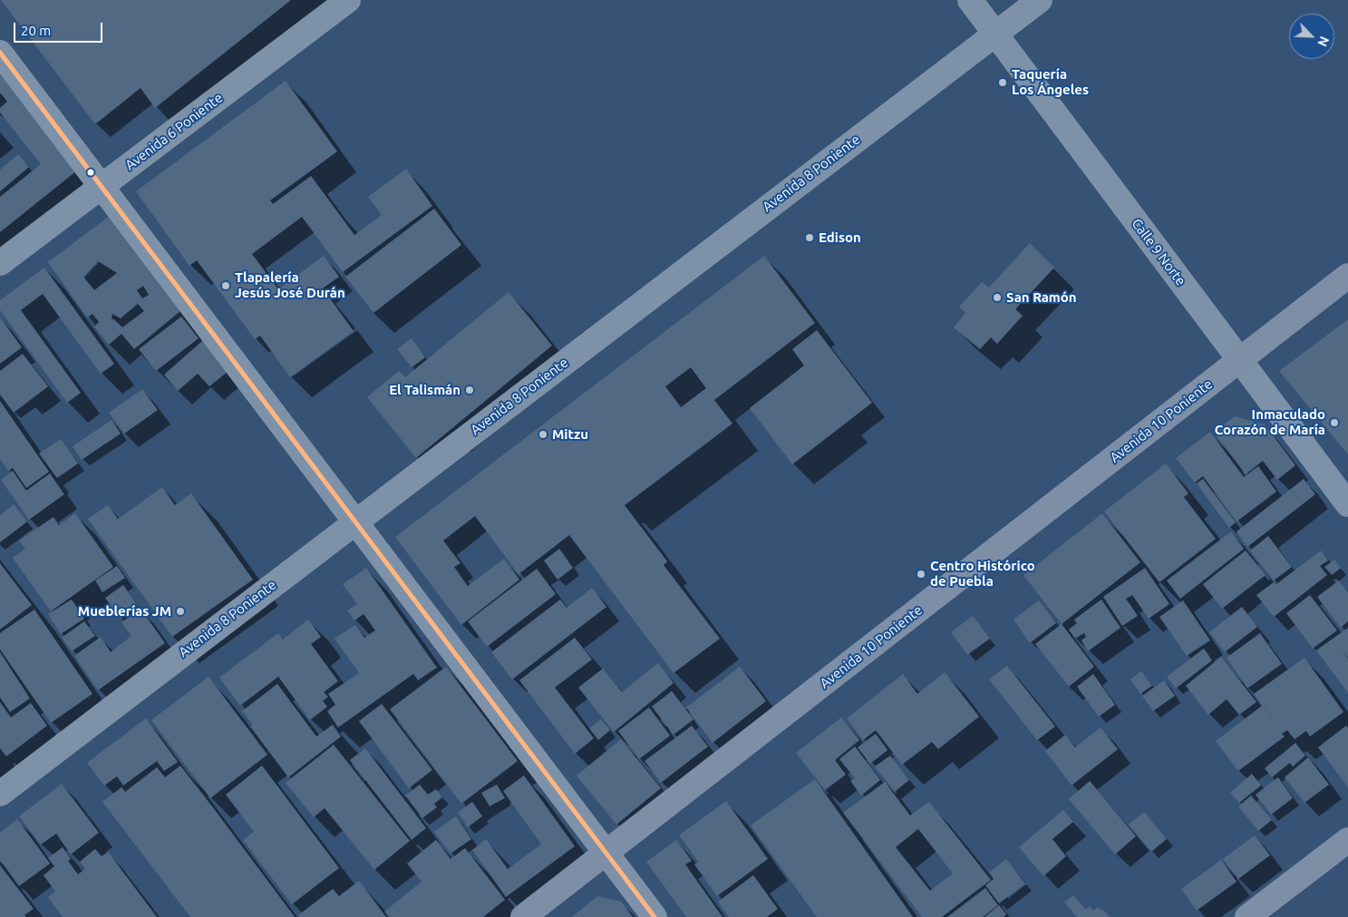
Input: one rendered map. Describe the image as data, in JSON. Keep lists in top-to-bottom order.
{
  "streets": {
    "main road": ["Avenida 10 Poniente"],
    "street": ["Avenida 6 Poniente", "Avenida 8 Poniente", "Calle 9 Norte"]
  },
  "crossings": [
    ["Avenida 8 Poniente", "Calle 9 Norte"],
    ["Calle 9 Norte", "Avenida 10 Poniente"]
  ],
  "places": [
    "Taquería Los Ángeles",
    "Edison",
    "Tlapalería Jesús José Durán",
    "San Ramón",
    "El Talismán",
    "Inmaculado Corazón de María",
    "Mitzu",
    "Centro Histórico de Puebla",
    "Mueblerías JM"
  ],
  "scale_bar": "20 m",
  "north": "bottom right"
}
